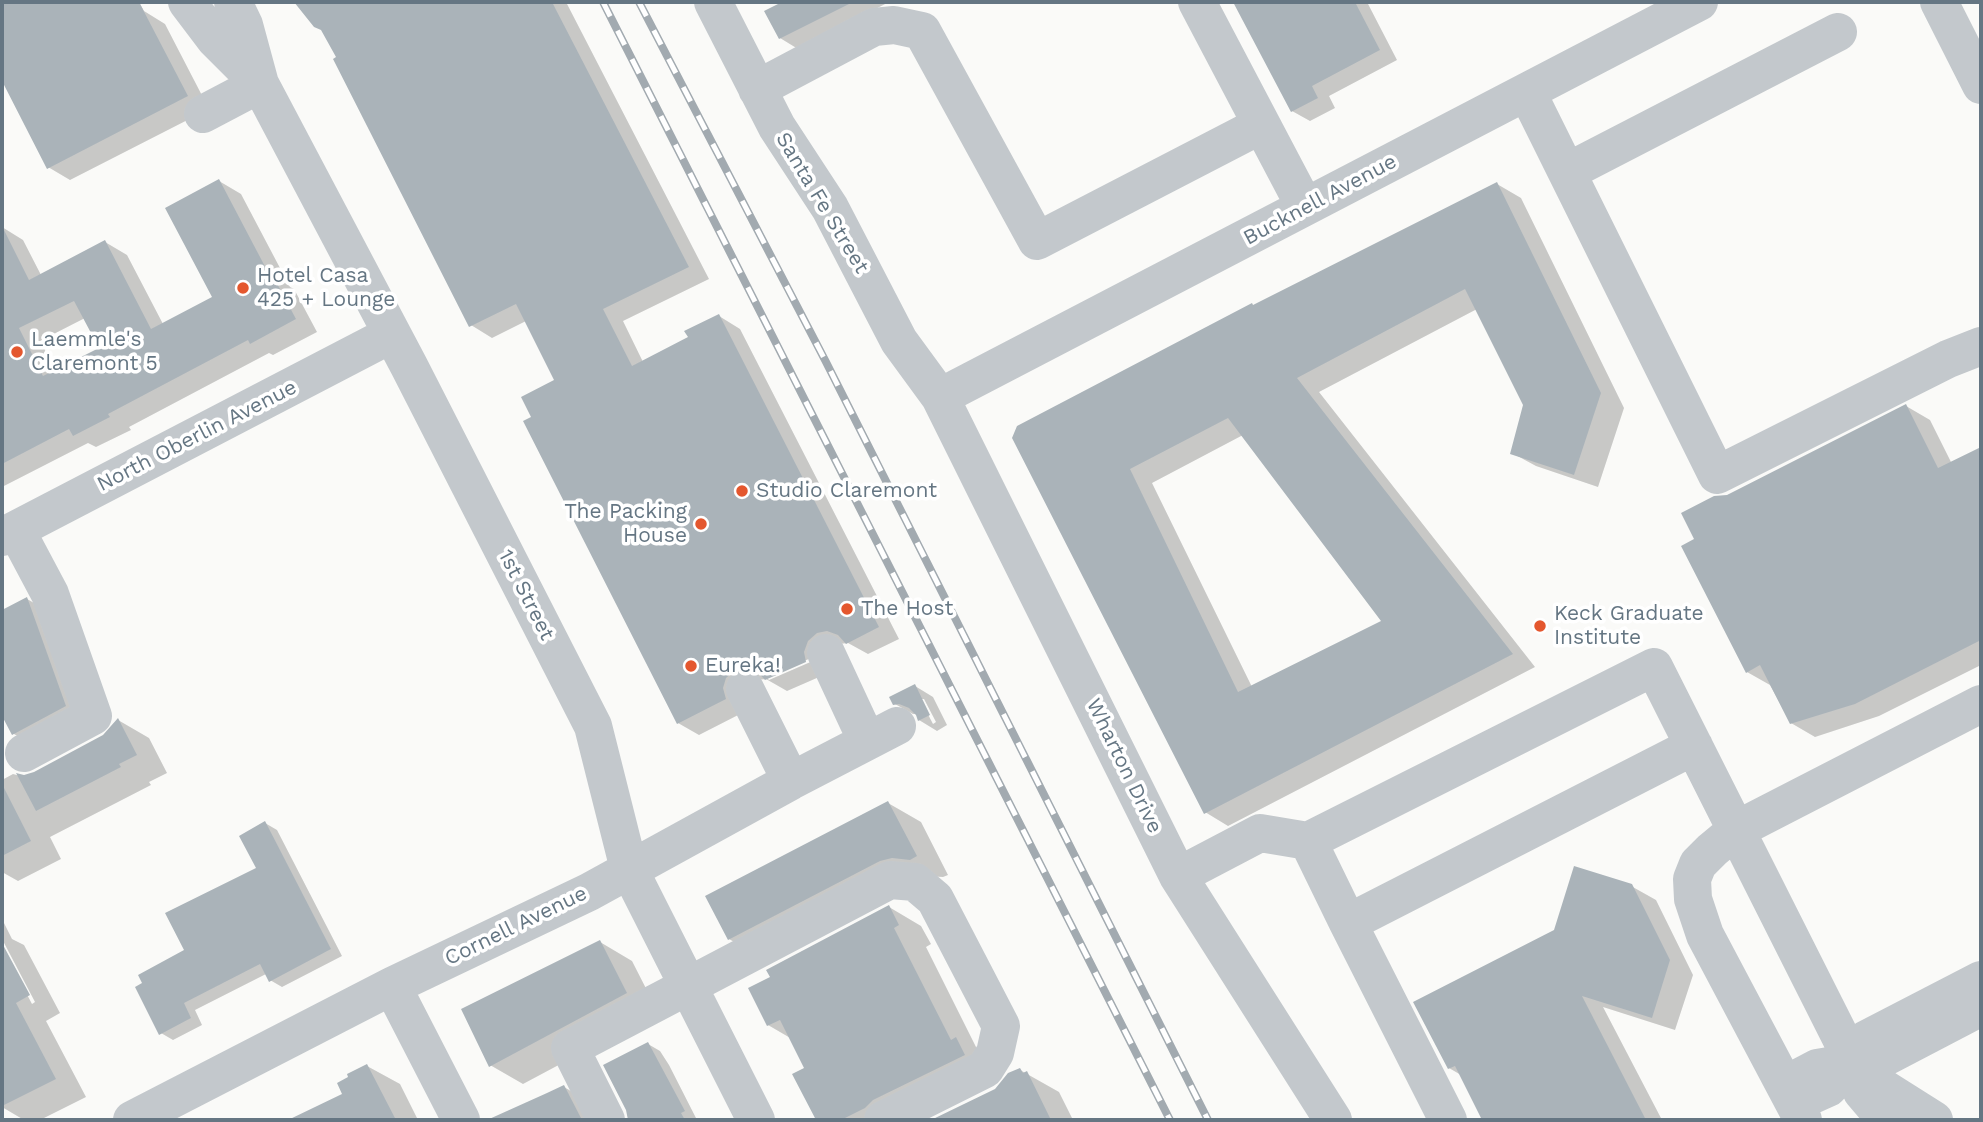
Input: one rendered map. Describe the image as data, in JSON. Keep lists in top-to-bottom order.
{
  "streets": {
    "street": [
      "Bucknell Avenue",
      "Santa Fe Street",
      "North Oberlin Avenue",
      "1st Street",
      "Wharton Drive",
      "Cornell Avenue"
    ]
  },
  "crossings": [
    ["Bucknell Avenue", "Santa Fe Street"],
    ["Bucknell Avenue", "Wharton Drive"],
    ["Santa Fe Street", "Wharton Drive"],
    ["North Oberlin Avenue", "1st Street"],
    ["1st Street", "Cornell Avenue"]
  ],
  "places": [
    "Hotel Casa 425 + Lounge",
    "Laemmle's Claremont 5",
    "Studio Claremont",
    "The Packing House",
    "The Host",
    "Keck Graduate Institute",
    "Eureka!"
  ]
}
